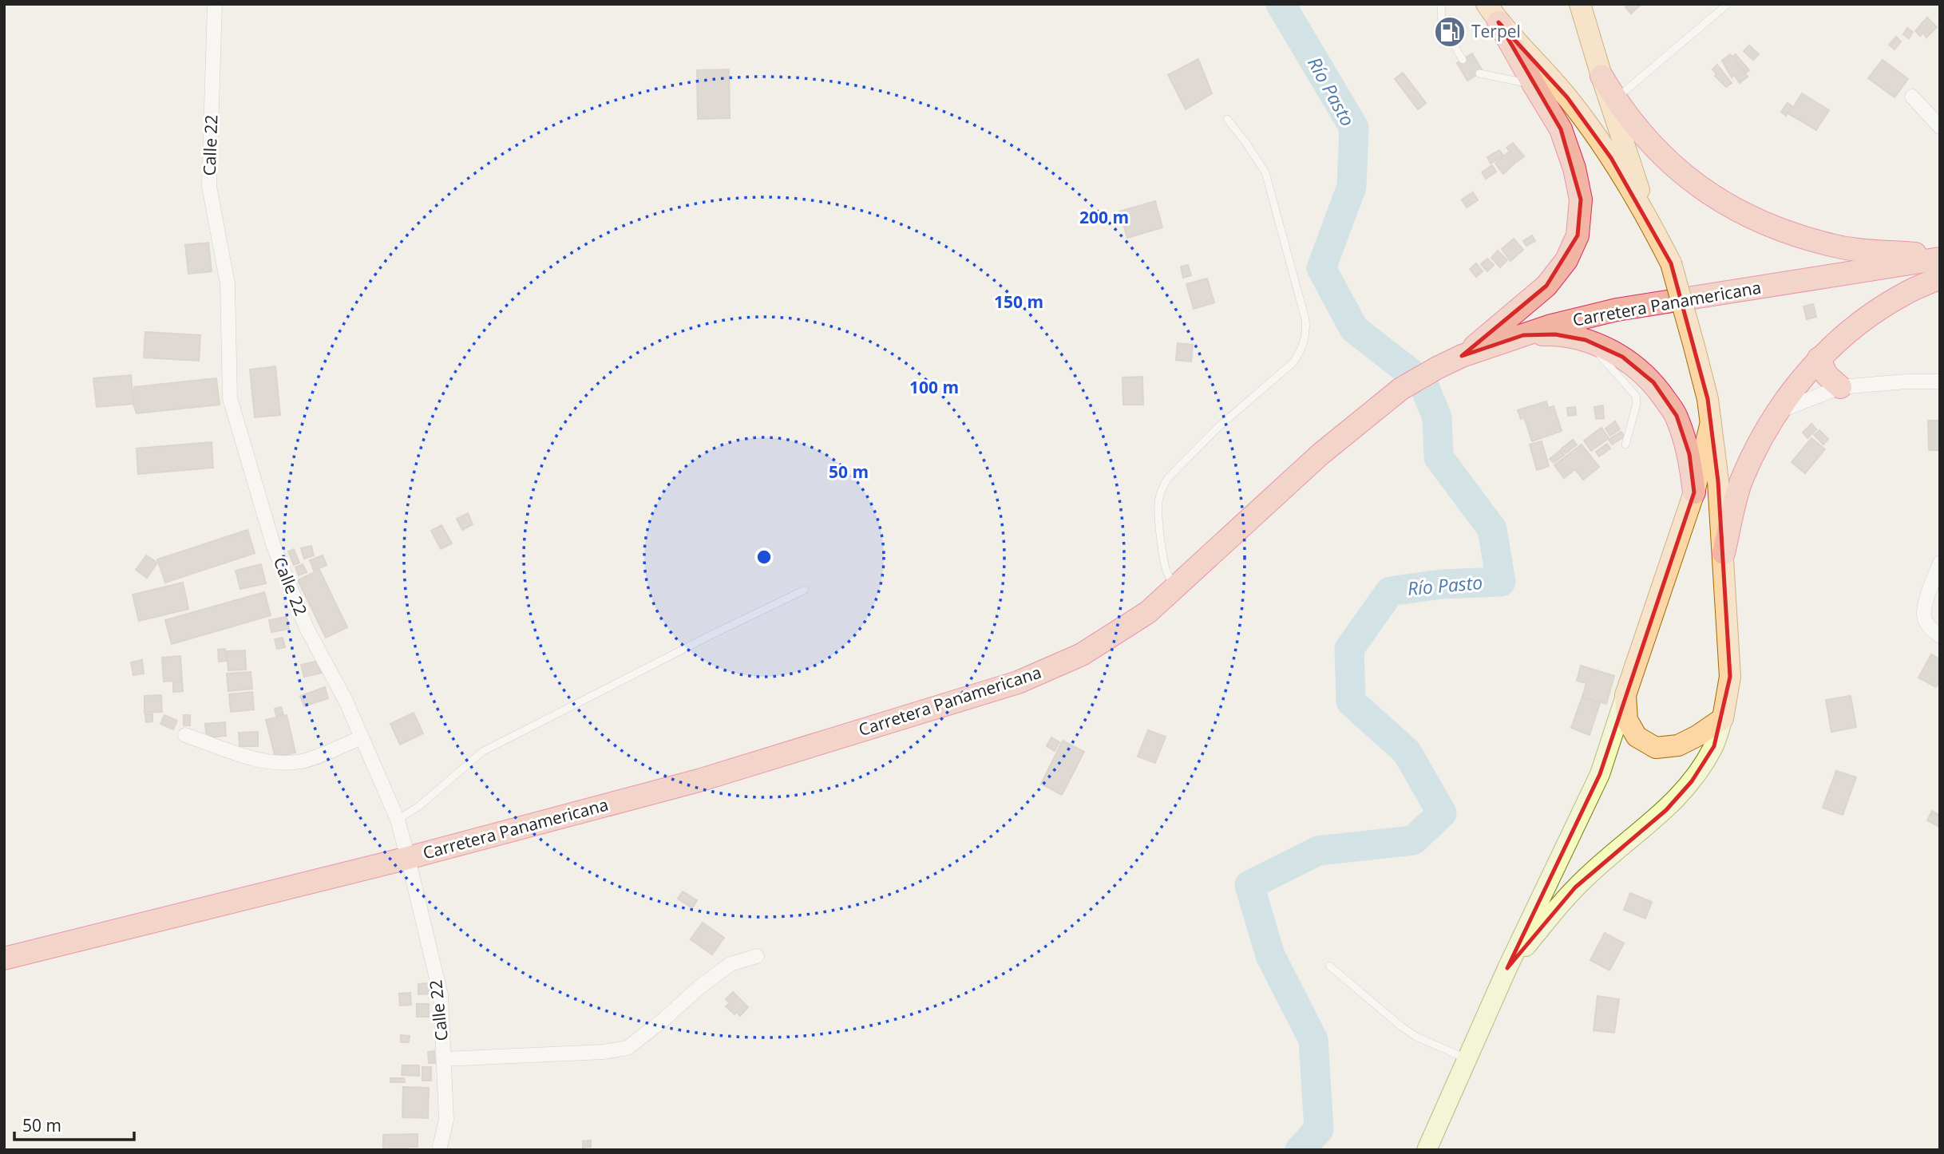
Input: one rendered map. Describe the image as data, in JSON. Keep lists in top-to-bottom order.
{
  "streets": {
    "highway": ["Carretera Panamericana"],
    "street": ["Calle 22"]
  },
  "crossings": [
    ["Calle 22", "Carretera Panamericana"]
  ],
  "water": ["Río Pasto"],
  "places": {
    "fuel station": ["Terpel"]
  },
  "scale_bar": "50 m",
  "rings": [
    "200 m",
    "150 m",
    "100 m",
    "50 m"
  ]
}
